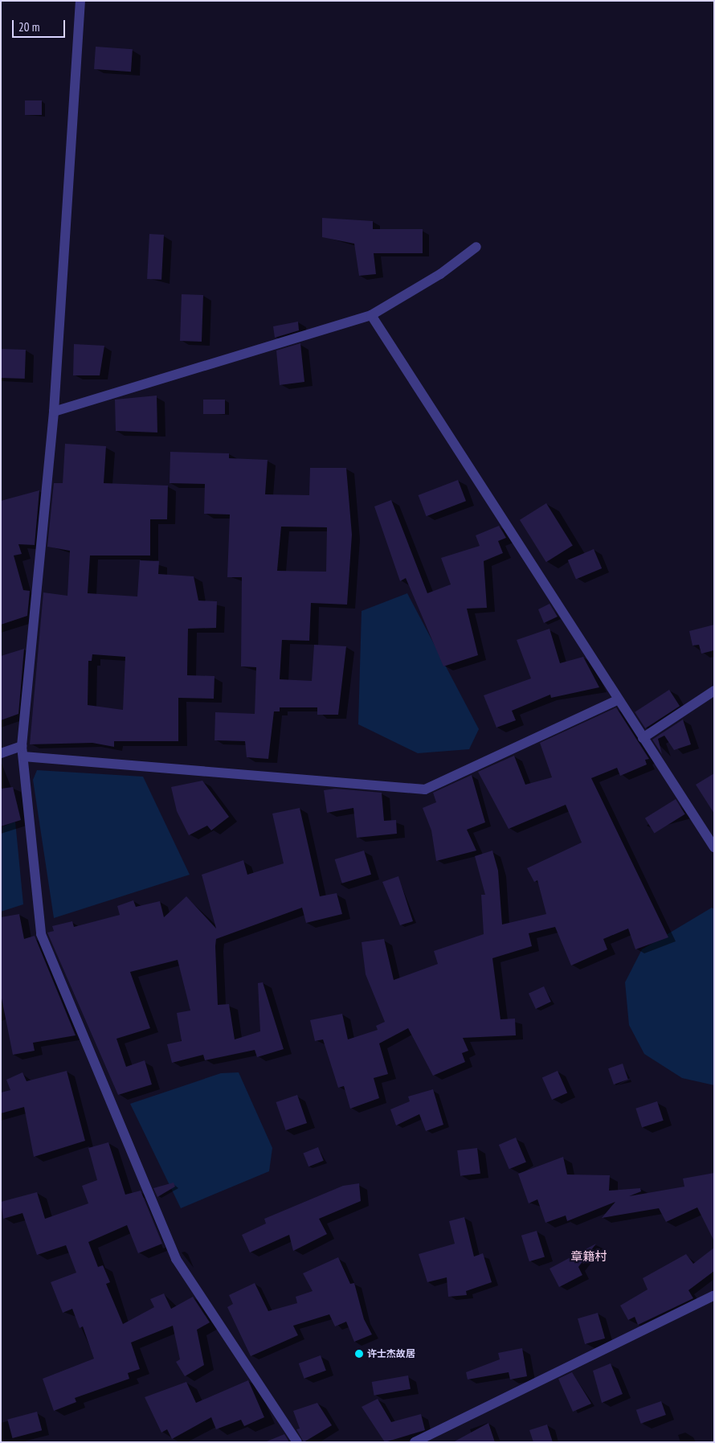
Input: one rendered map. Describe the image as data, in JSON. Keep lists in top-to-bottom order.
{
  "districts": ["章籍村"],
  "places": ["许士杰故居"],
  "scale_bar": "20 m"
}
